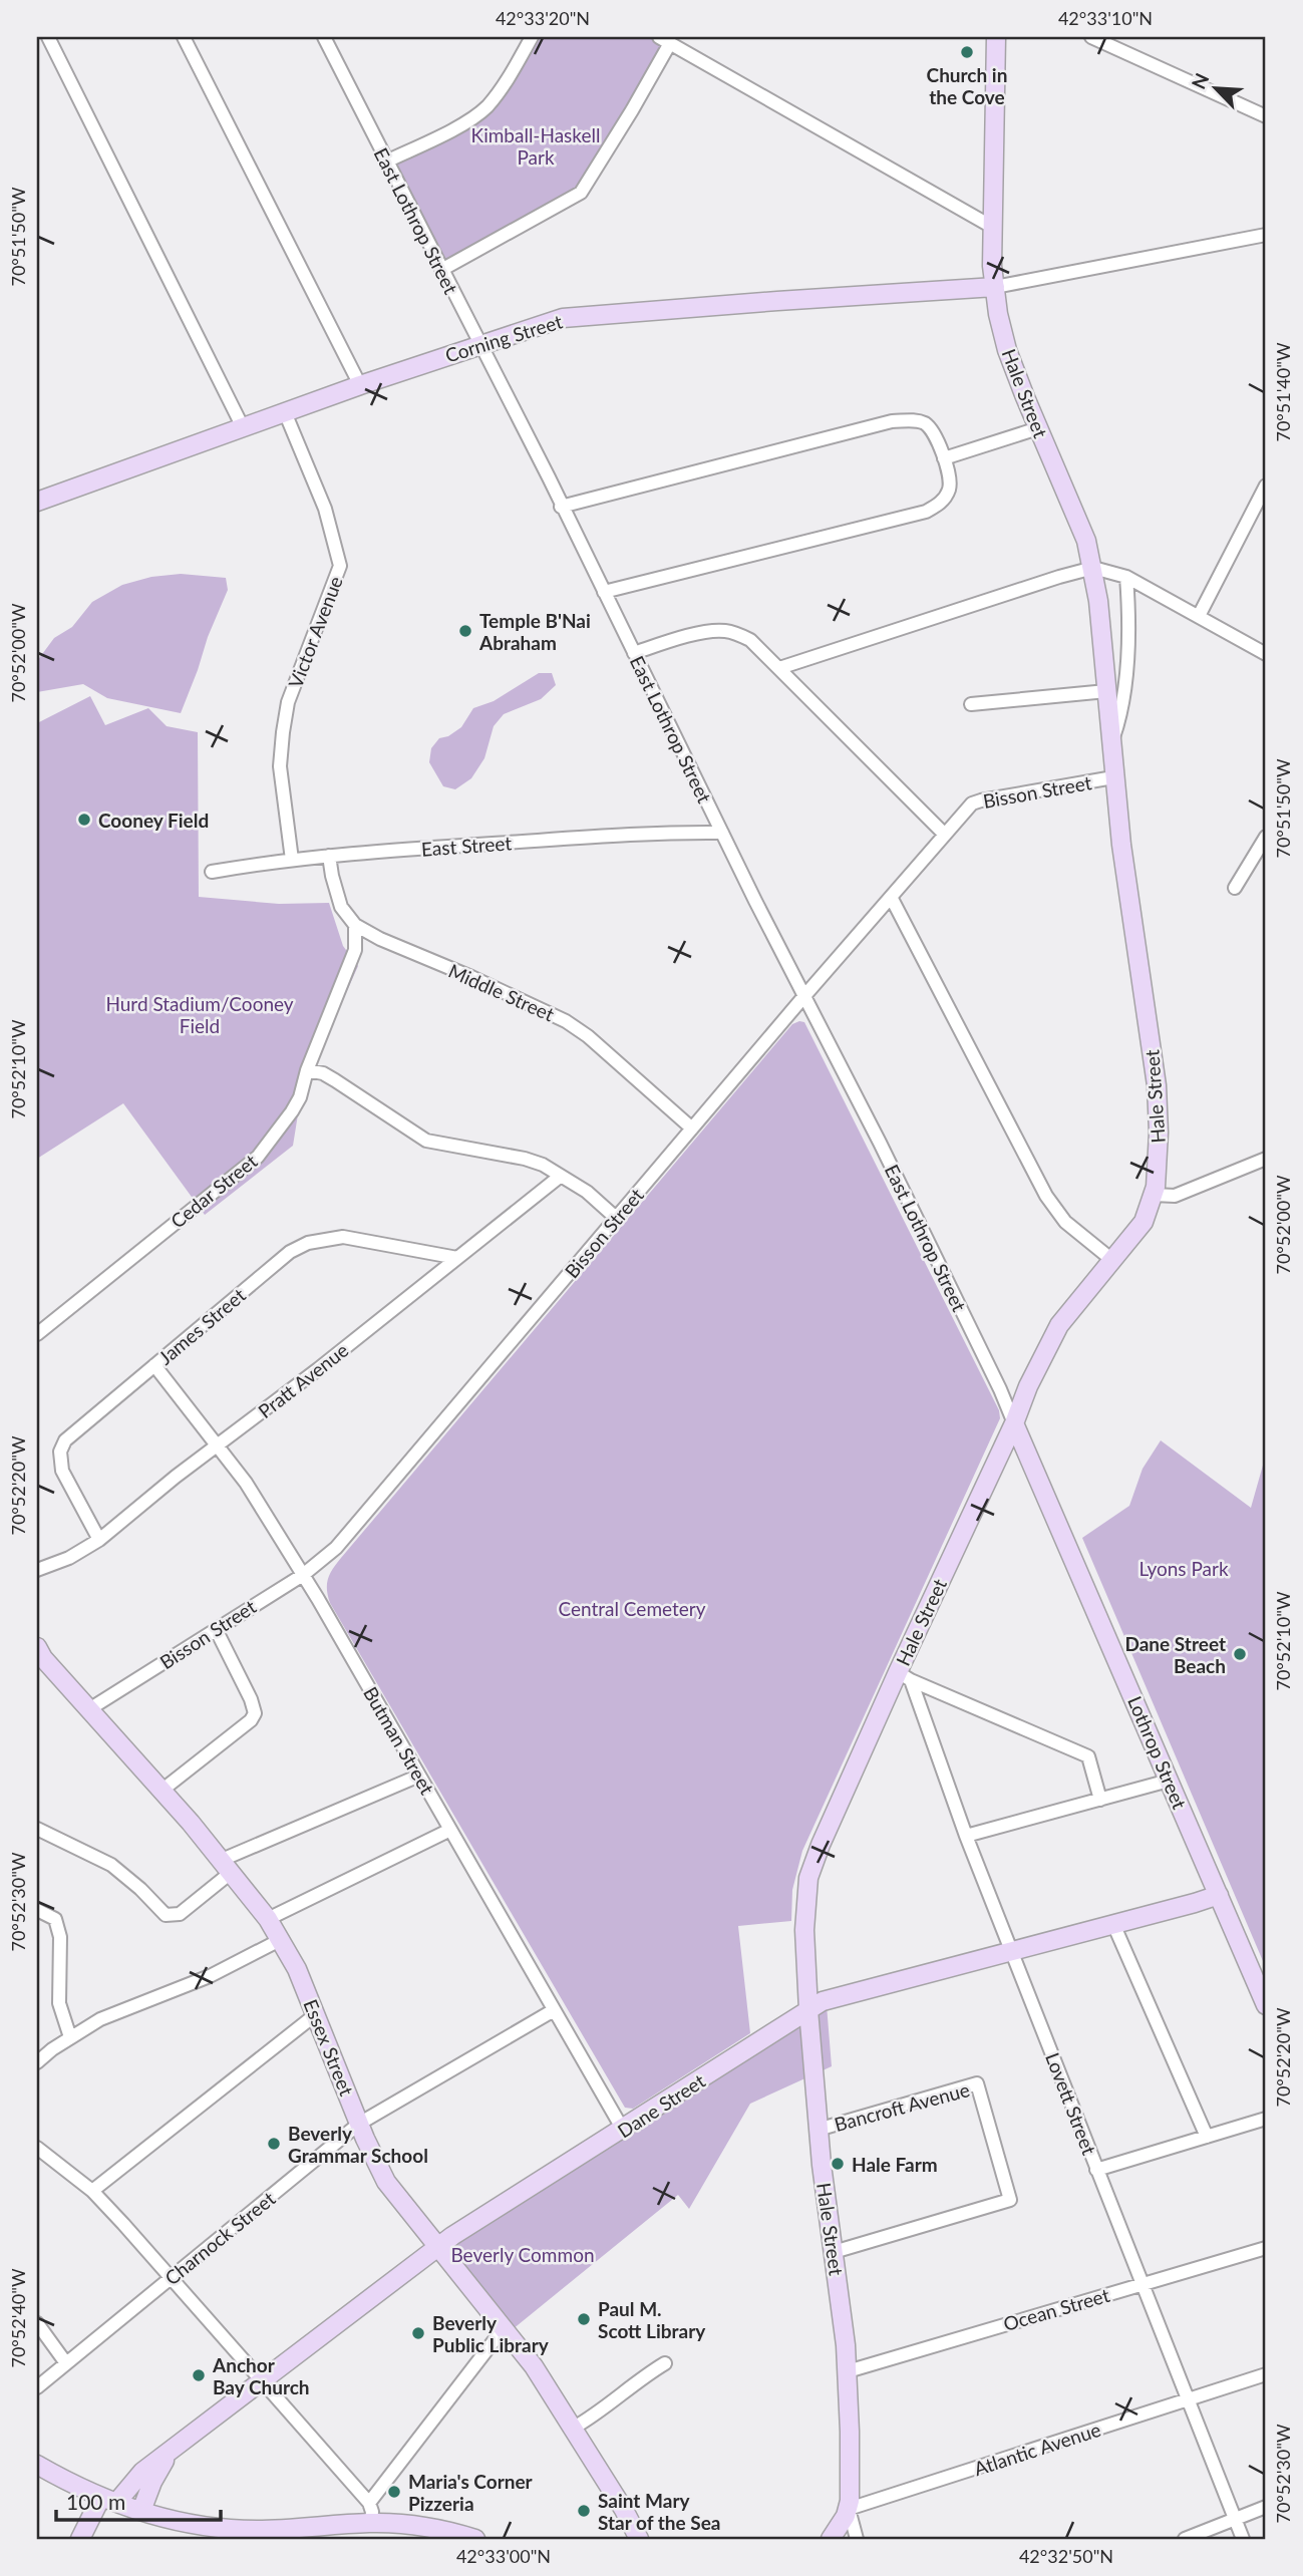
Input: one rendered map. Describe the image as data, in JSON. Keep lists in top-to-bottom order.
{
  "streets": {
    "main road": [
      "Corning Street",
      "Hale Street",
      "Lothrop Street",
      "Essex Street",
      "Dane Street"
    ],
    "street": [
      "East Lothrop Street",
      "Victor Avenue",
      "Bisson Street",
      "East Street",
      "Middle Street",
      "Cedar Street",
      "James Street",
      "Pratt Avenue",
      "Butman Street",
      "Lovett Street",
      "Bancroft Avenue",
      "Charnock Street",
      "Ocean Street",
      "Atlantic Avenue"
    ]
  },
  "crossings": [
    ["East Lothrop Street", "Corning Street"],
    ["East Lothrop Street", "Hale Street"],
    ["East Lothrop Street", "Bisson Street"],
    ["East Lothrop Street", "East Street"],
    ["East Lothrop Street", "Lothrop Street"],
    ["Corning Street", "Hale Street"],
    ["Corning Street", "Victor Avenue"],
    ["Hale Street", "Bisson Street"],
    ["Hale Street", "Lothrop Street"],
    ["Hale Street", "Lovett Street"],
    ["Hale Street", "Dane Street"],
    ["Hale Street", "Bancroft Avenue"],
    ["Hale Street", "Ocean Street"],
    ["Hale Street", "Atlantic Avenue"],
    ["Victor Avenue", "East Street"],
    ["Bisson Street", "Middle Street"],
    ["Bisson Street", "Butman Street"],
    ["Bisson Street", "Essex Street"],
    ["Middle Street", "Cedar Street"],
    ["James Street", "Pratt Avenue"],
    ["James Street", "Butman Street"],
    ["Pratt Avenue", "Butman Street"],
    ["Butman Street", "Dane Street"],
    ["Butman Street", "Charnock Street"],
    ["Lothrop Street", "Dane Street"],
    ["Essex Street", "Dane Street"],
    ["Essex Street", "Charnock Street"],
    ["Lovett Street", "Dane Street"],
    ["Lovett Street", "Ocean Street"],
    ["Lovett Street", "Atlantic Avenue"]
  ],
  "parks": [
    "Kimball-Haskell Park",
    "Hurd Stadium/Cooney Field",
    "Lyons Park",
    "Central Cemetery",
    "Beverly Common"
  ],
  "places": [
    "Church in the Cove",
    "Temple B'Nai Abraham",
    "Cooney Field",
    "Dane Street Beach",
    "Beverly Grammar School",
    "Hale Farm",
    "Paul M. Scott Library",
    "Beverly Public Library",
    "Anchor Bay Church",
    "Maria's Corner Pizzeria",
    "Saint Mary Star of the Sea"
  ],
  "scale_bar": "100 m",
  "north": "top left",
  "coordinates": [
    "42°33'20\"N",
    "42°33'10\"N",
    "70°51'50\"W",
    "70°51'40\"W",
    "70°52'00\"W",
    "70°52'10\"W",
    "70°52'20\"W",
    "70°52'30\"W",
    "70°52'40\"W",
    "42°33'00\"N",
    "42°32'50\"N"
  ]
}
